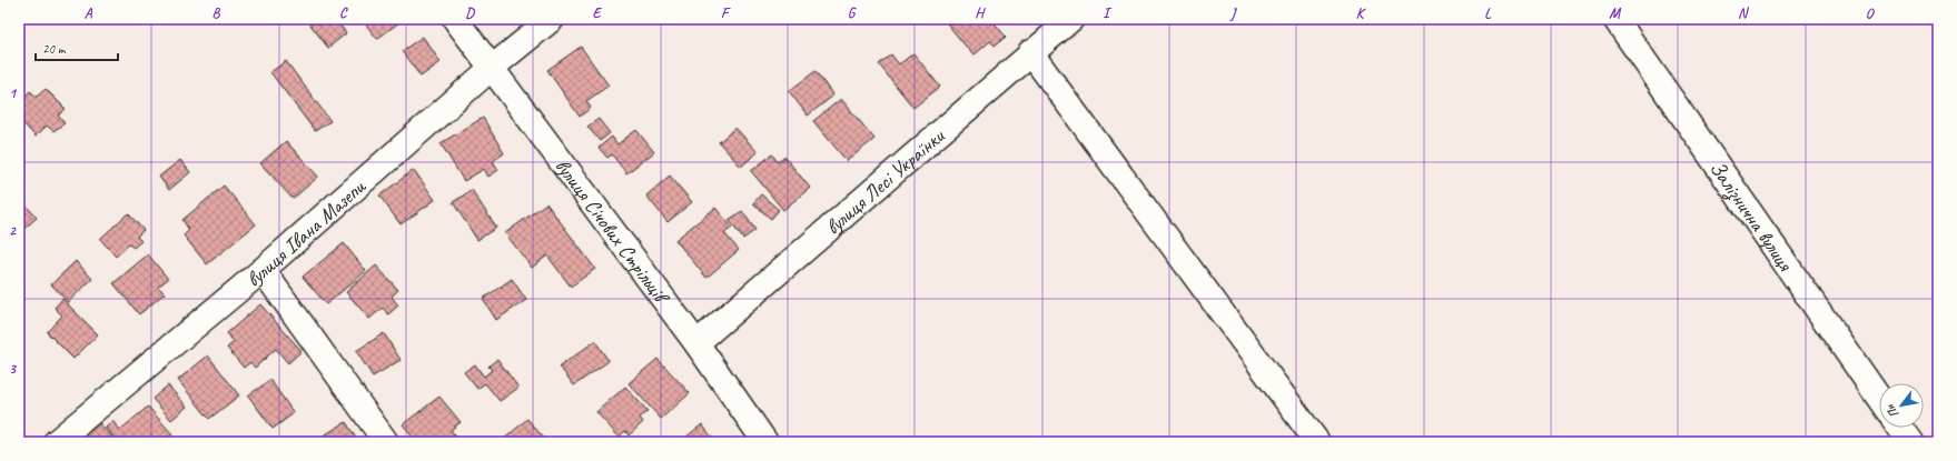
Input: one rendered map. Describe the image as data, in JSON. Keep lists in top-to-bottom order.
{
  "streets": {
    "street": [
      "вулиця Лесі Українки",
      "Залізнична вулиця",
      "вулиця Січових Стрільців",
      "вулиця Івана Мазепи"
    ]
  },
  "crossings": [
    ["вулиця Лесі Українки", "вулиця Січових Стрільців"],
    ["вулиця Січових Стрільців", "вулиця Івана Мазепи"]
  ],
  "scale_bar": "20 m",
  "north": "bottom left",
  "grid": {
    "columns": [
      "A",
      "B",
      "C",
      "D",
      "E",
      "F",
      "G",
      "H",
      "I",
      "J",
      "K",
      "L",
      "M",
      "N",
      "O"
    ],
    "rows": ["1", "2", "3"]
  }
}
